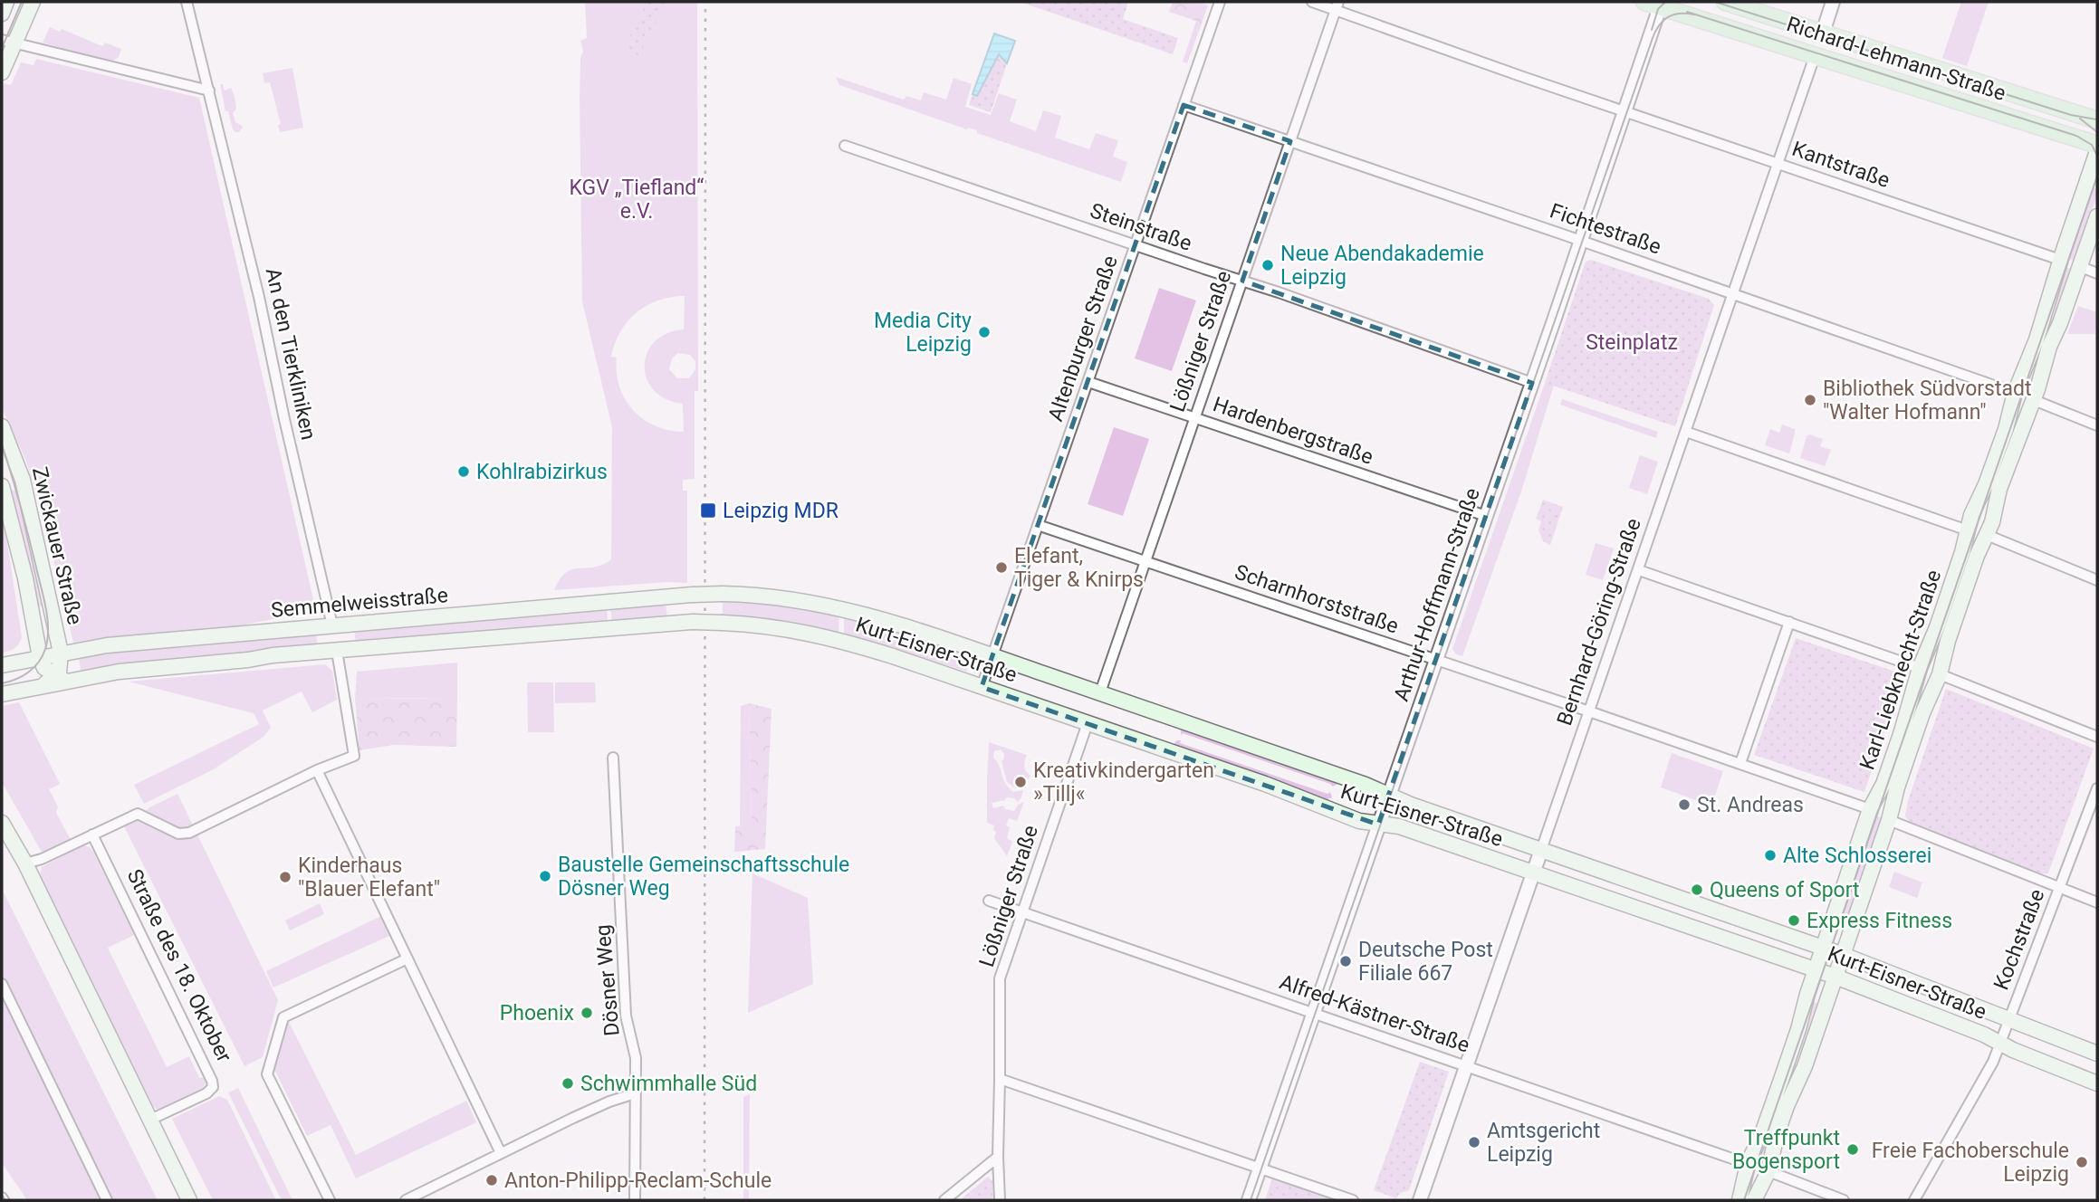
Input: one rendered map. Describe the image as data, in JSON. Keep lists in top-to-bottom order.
{
  "streets": {
    "main road": [
      "Richard-Lehmann-Straße",
      "Zwickauer Straße",
      "Semmelweisstraße",
      "Kurt-Eisner-Straße",
      "Karl-Liebknecht-Straße"
    ],
    "street": [
      "Kantstraße",
      "Steinstraße",
      "Fichtestraße",
      "Altenburger Straße",
      "Lößniger Straße",
      "An den Tierkliniken",
      "Hardenbergstraße",
      "Arthur-Hoffmann-Straße",
      "Scharnhorststraße",
      "Bernhard-Göring-Straße",
      "Kochstraße",
      "Straße des 18. Oktober",
      "Dösner Weg",
      "Alfred-Kästner-Straße"
    ]
  },
  "crossings": [
    ["Richard-Lehmann-Straße", "Arthur-Hoffmann-Straße"],
    ["Richard-Lehmann-Straße", "Bernhard-Göring-Straße"],
    ["Kantstraße", "Lößniger Straße"],
    ["Kantstraße", "Arthur-Hoffmann-Straße"],
    ["Kantstraße", "Bernhard-Göring-Straße"],
    ["Kantstraße", "Karl-Liebknecht-Straße"],
    ["Steinstraße", "Altenburger Straße"],
    ["Steinstraße", "Lößniger Straße"],
    ["Steinstraße", "Arthur-Hoffmann-Straße"],
    ["Fichtestraße", "Altenburger Straße"],
    ["Fichtestraße", "Lößniger Straße"],
    ["Fichtestraße", "Arthur-Hoffmann-Straße"],
    ["Fichtestraße", "Bernhard-Göring-Straße"],
    ["Fichtestraße", "Karl-Liebknecht-Straße"],
    ["Altenburger Straße", "Hardenbergstraße"],
    ["Altenburger Straße", "Scharnhorststraße"],
    ["Altenburger Straße", "Kurt-Eisner-Straße"],
    ["Lößniger Straße", "Hardenbergstraße"],
    ["Lößniger Straße", "Scharnhorststraße"],
    ["Lößniger Straße", "Kurt-Eisner-Straße"],
    ["Lößniger Straße", "Alfred-Kästner-Straße"],
    ["An den Tierkliniken", "Semmelweisstraße"],
    ["Hardenbergstraße", "Arthur-Hoffmann-Straße"],
    ["Zwickauer Straße", "Semmelweisstraße"],
    ["Arthur-Hoffmann-Straße", "Scharnhorststraße"],
    ["Arthur-Hoffmann-Straße", "Kurt-Eisner-Straße"],
    ["Arthur-Hoffmann-Straße", "Alfred-Kästner-Straße"],
    ["Scharnhorststraße", "Bernhard-Göring-Straße"],
    ["Scharnhorststraße", "Karl-Liebknecht-Straße"],
    ["Semmelweisstraße", "Kurt-Eisner-Straße"],
    ["Bernhard-Göring-Straße", "Kurt-Eisner-Straße"],
    ["Bernhard-Göring-Straße", "Alfred-Kästner-Straße"],
    ["Kurt-Eisner-Straße", "Karl-Liebknecht-Straße"],
    ["Kurt-Eisner-Straße", "Kochstraße"],
    ["Karl-Liebknecht-Straße", "Alfred-Kästner-Straße"]
  ],
  "parks": ["KGV „Tiefland“ e.V.", "Steinplatz"],
  "places": {
    "other": [
      "Neue Abendakademie Leipzig",
      "Media City Leipzig",
      "Bibliothek Südvorstadt \"Walter Hofmann\"",
      "Kohlrabizirkus",
      "Elefant, Tiger & Knirps",
      "Kreativkindergarten »Tillj«",
      "St. Andreas",
      "Alte Schlosserei",
      "Baustelle Gemeinschaftsschule Dösner Weg",
      "Kinderhaus \"Blauer Elefant\"",
      "Queens of Sport",
      "Express Fitness",
      "Deutsche Post Filiale 667",
      "Phoenix",
      "Schwimmhalle Süd",
      "Amtsgericht Leipzig",
      "Treffpunkt Bogensport",
      "Freie Fachoberschule Leipzig",
      "Anton-Philipp-Reclam-Schule"
    ],
    "transit": ["Leipzig MDR"]
  }
}
